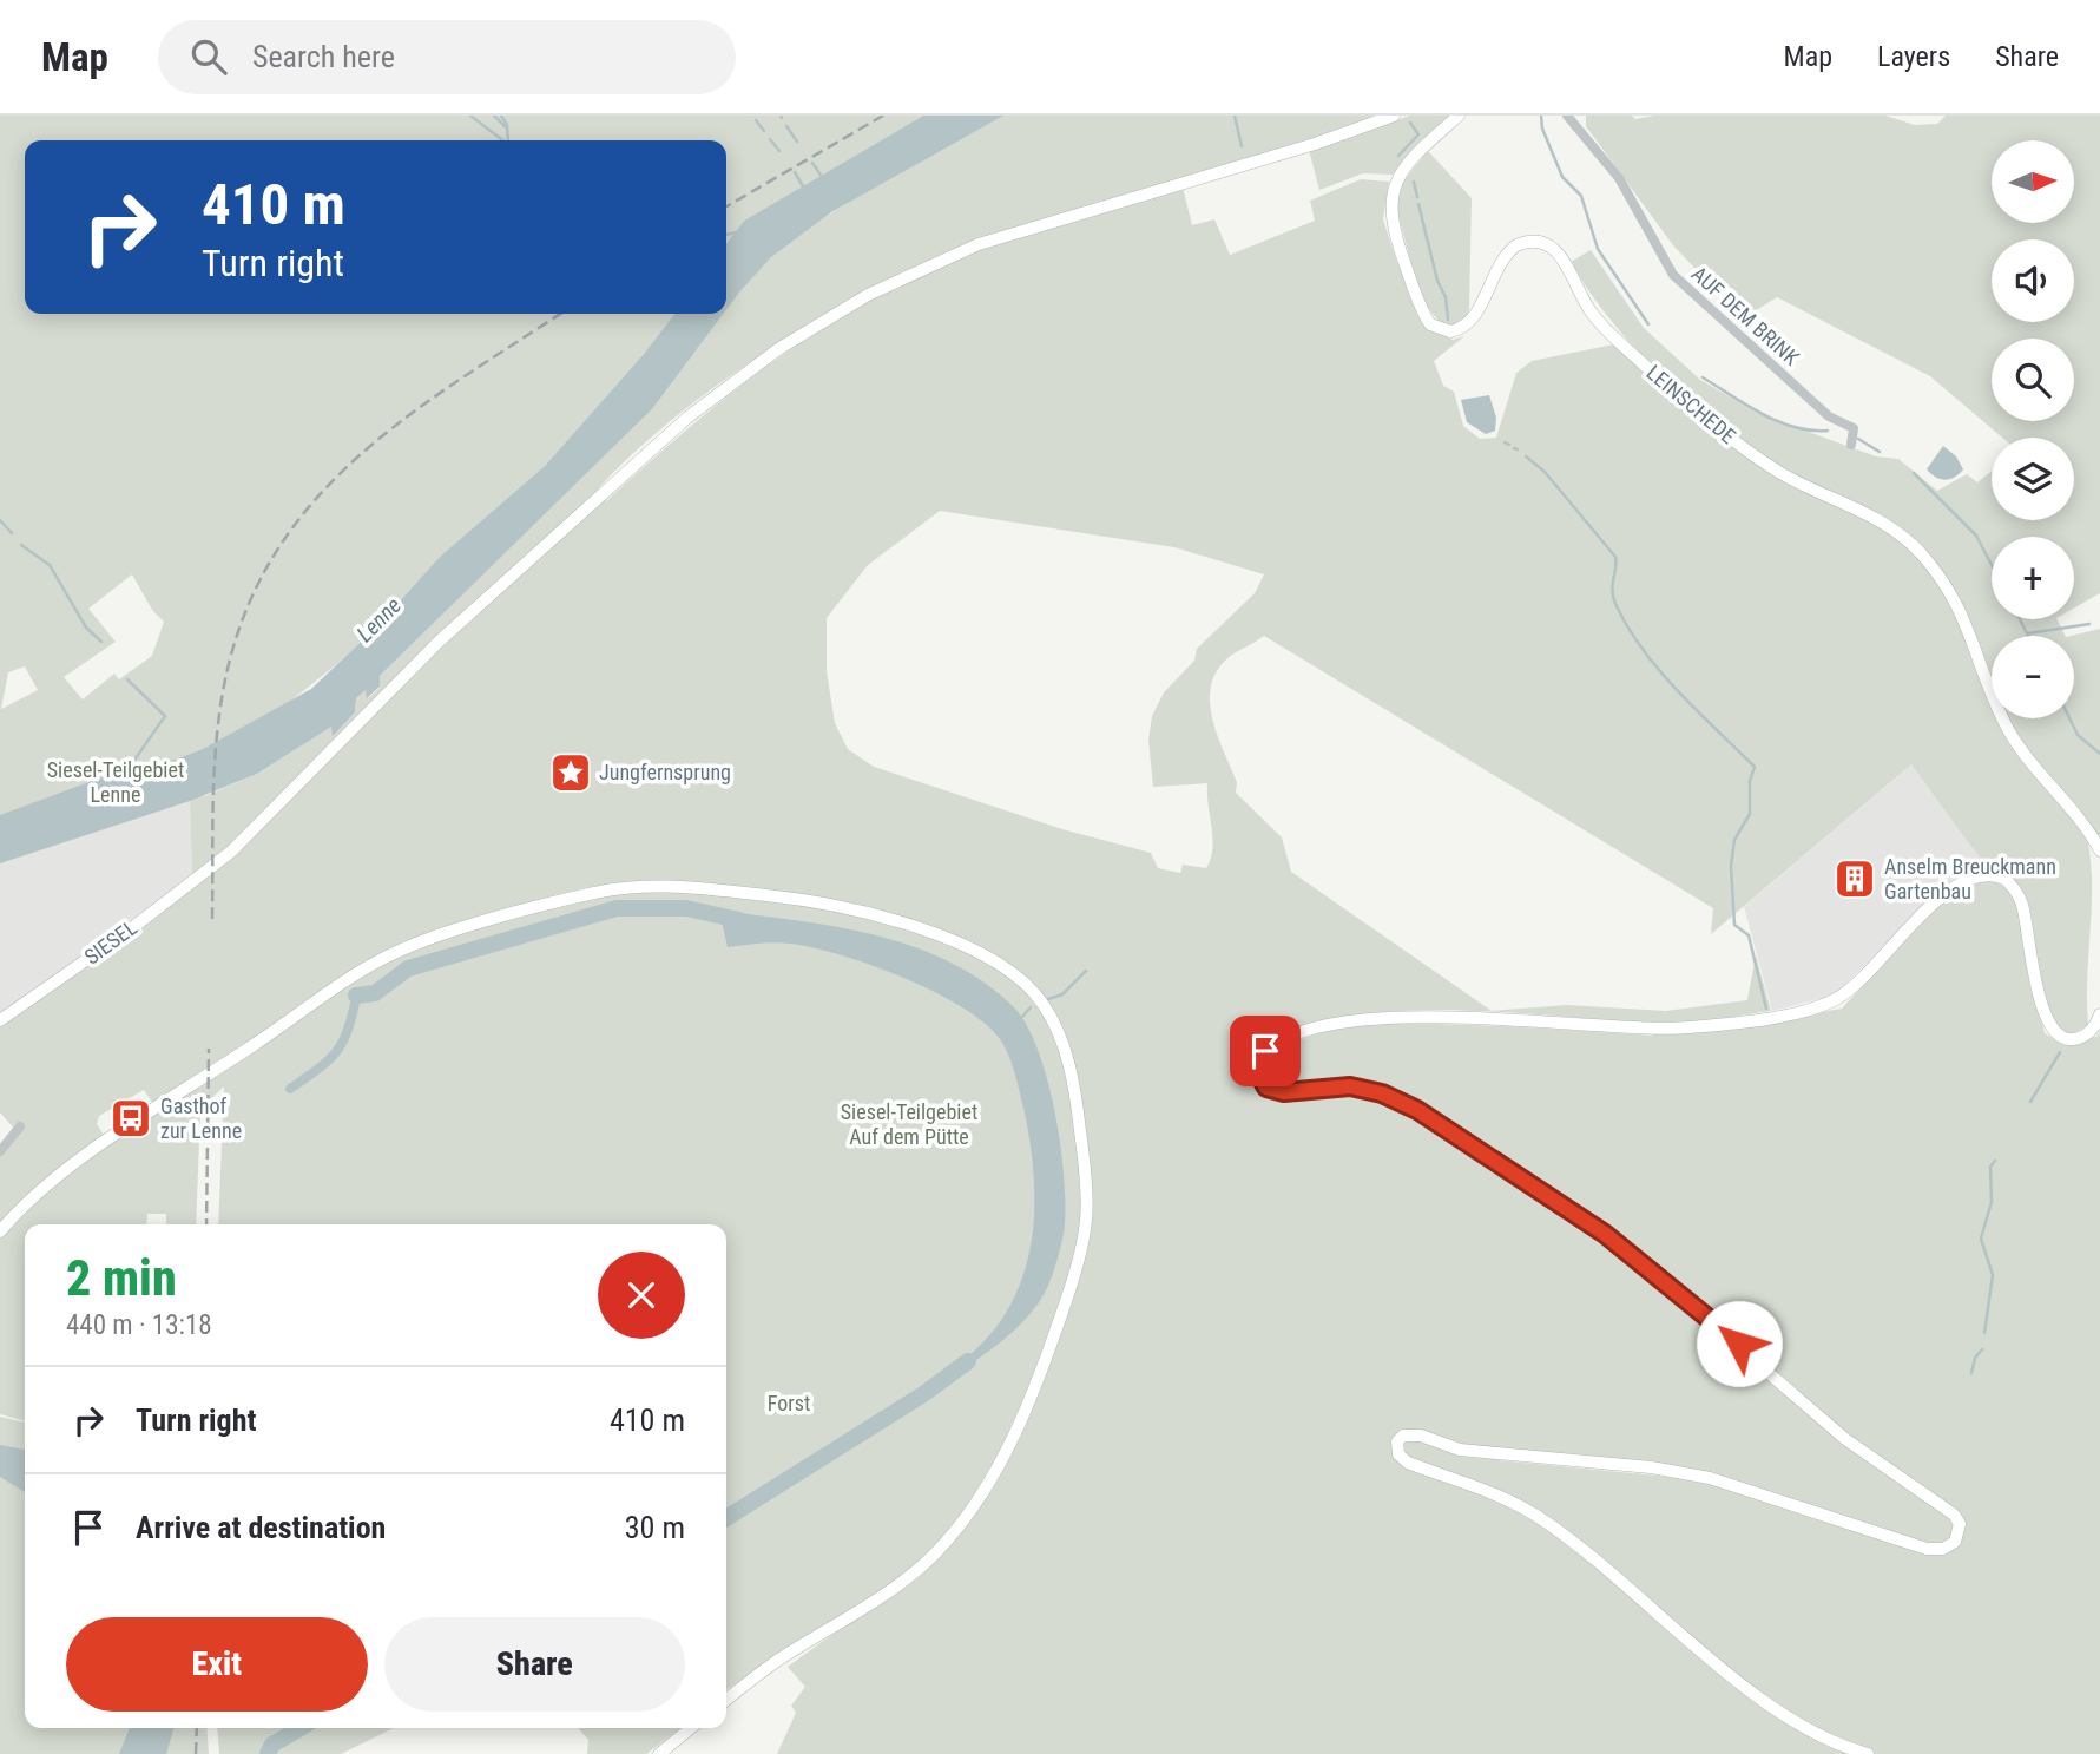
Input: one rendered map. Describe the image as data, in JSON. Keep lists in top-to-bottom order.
{
  "streets": {
    "main road": ["LEINSCHEDE", "SIESEL"],
    "street": ["AUF DEM BRINK"]
  },
  "water": ["Lenne"],
  "parks": ["Siesel-Teilgebiet Lenne", "Siesel-Teilgebiet Auf dem Pütte", "Forst"],
  "places": {
    "place": ["Jungfernsprung"],
    "building": ["Anselm Breuckmann Gartenbau"],
    "bus stop": ["Gasthof zur Lenne"]
  },
  "north": "right",
  "page": {
    "header": "Map",
    "search": "Search here",
    "nav": ["Map", "Layers", "Share"],
    "map_buttons": ["+", "−"],
    "turn": ["410 m", "Turn right"],
    "heading": ["2 min", "440 m · 13:18"],
    "list": [
      {
        "name": "Turn right",
        "value": "410 m"
      },
      {
        "name": "Arrive at destination",
        "value": "30 m"
      }
    ],
    "buttons": ["Exit", "Share"]
  }
}
